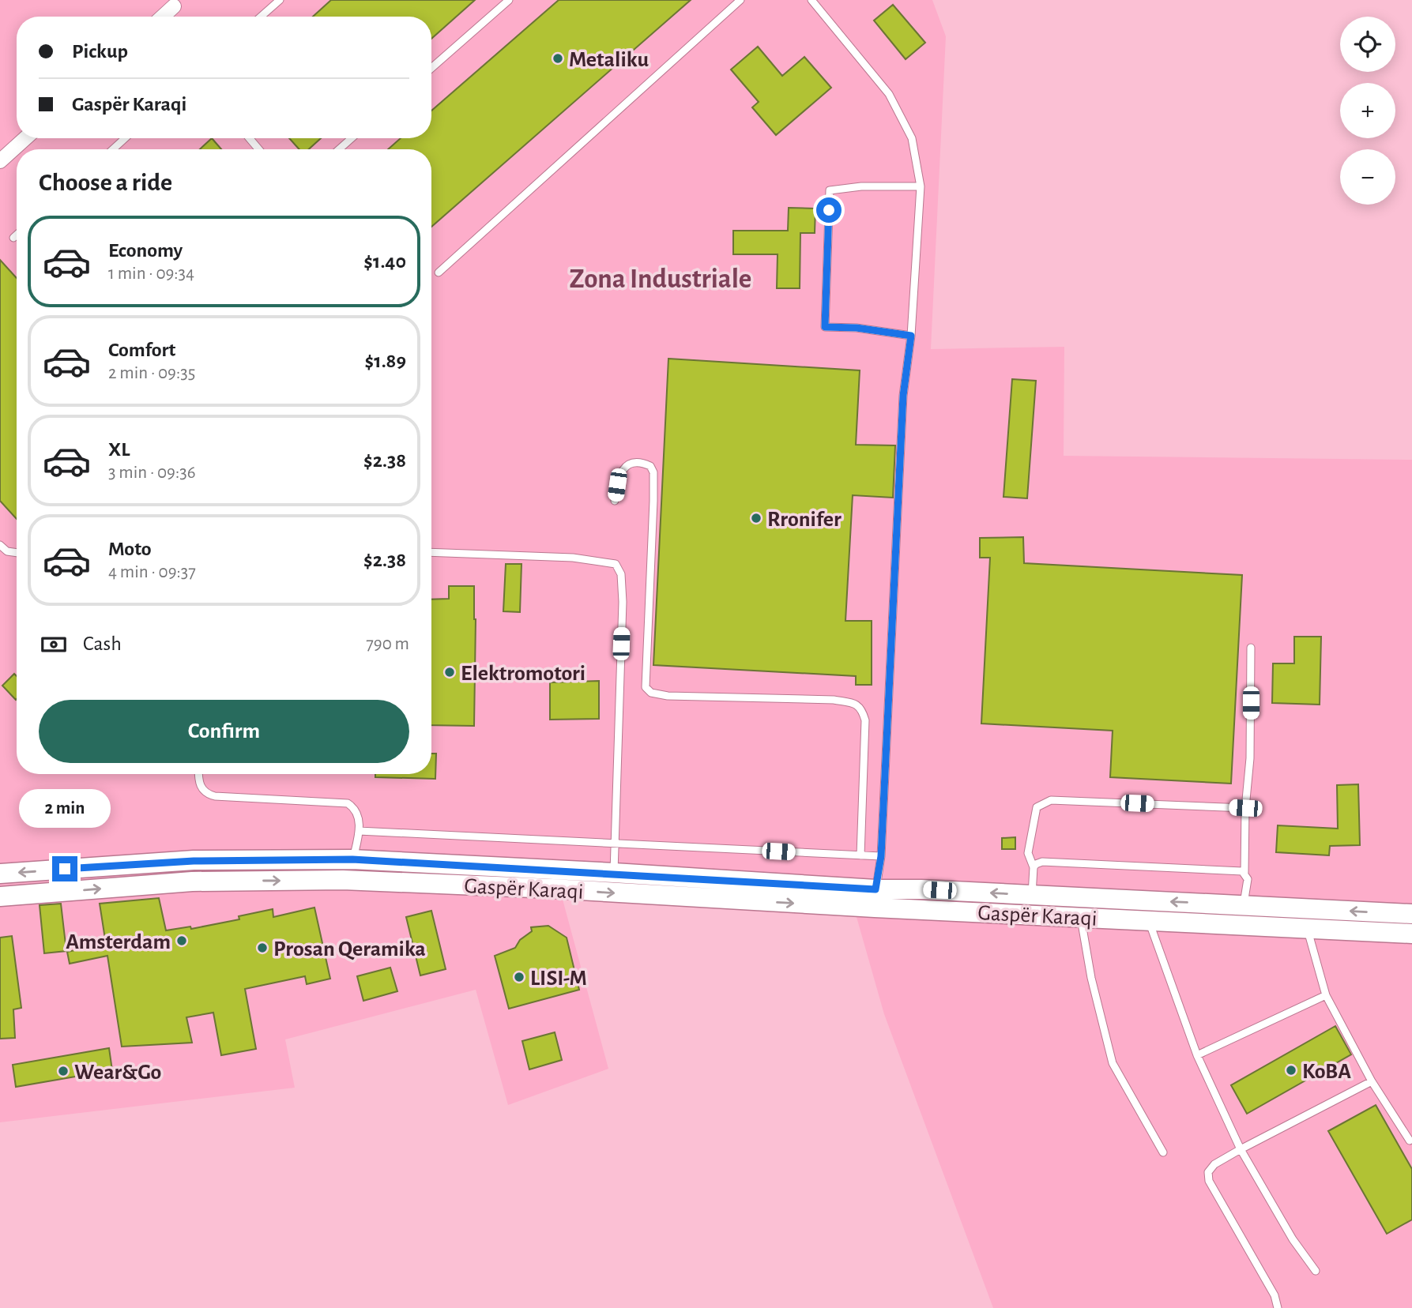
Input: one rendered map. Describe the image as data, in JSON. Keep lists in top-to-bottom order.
{
  "streets": {
    "main road": ["Gaspër Karaqi"]
  },
  "districts": ["Zona Industriale"],
  "places": [
    "Metaliku",
    "Rronifer",
    "Elektromotori",
    "Amsterdam",
    "Prosan Qeramika",
    "LISI-M",
    "KoBA",
    "Wear&Go"
  ],
  "page": {
    "map_buttons": ["+", "−"],
    "banner": ["Pickup", "Gaspër Karaqi"],
    "heading": "Choose a ride",
    "list": [
      {
        "name": "Economy",
        "note": "1 min · 09:34",
        "value": "$1.40"
      },
      {
        "name": "Comfort",
        "note": "2 min · 09:35",
        "value": "$1.89"
      },
      {
        "name": "XL",
        "note": "3 min · 09:36",
        "value": "$2.38"
      },
      {
        "name": "Moto",
        "note": "4 min · 09:37",
        "value": "$2.38"
      }
    ],
    "pay": ["Cash", "790 m"],
    "buttons": "Confirm",
    "bubble": "2 min"
  }
}
